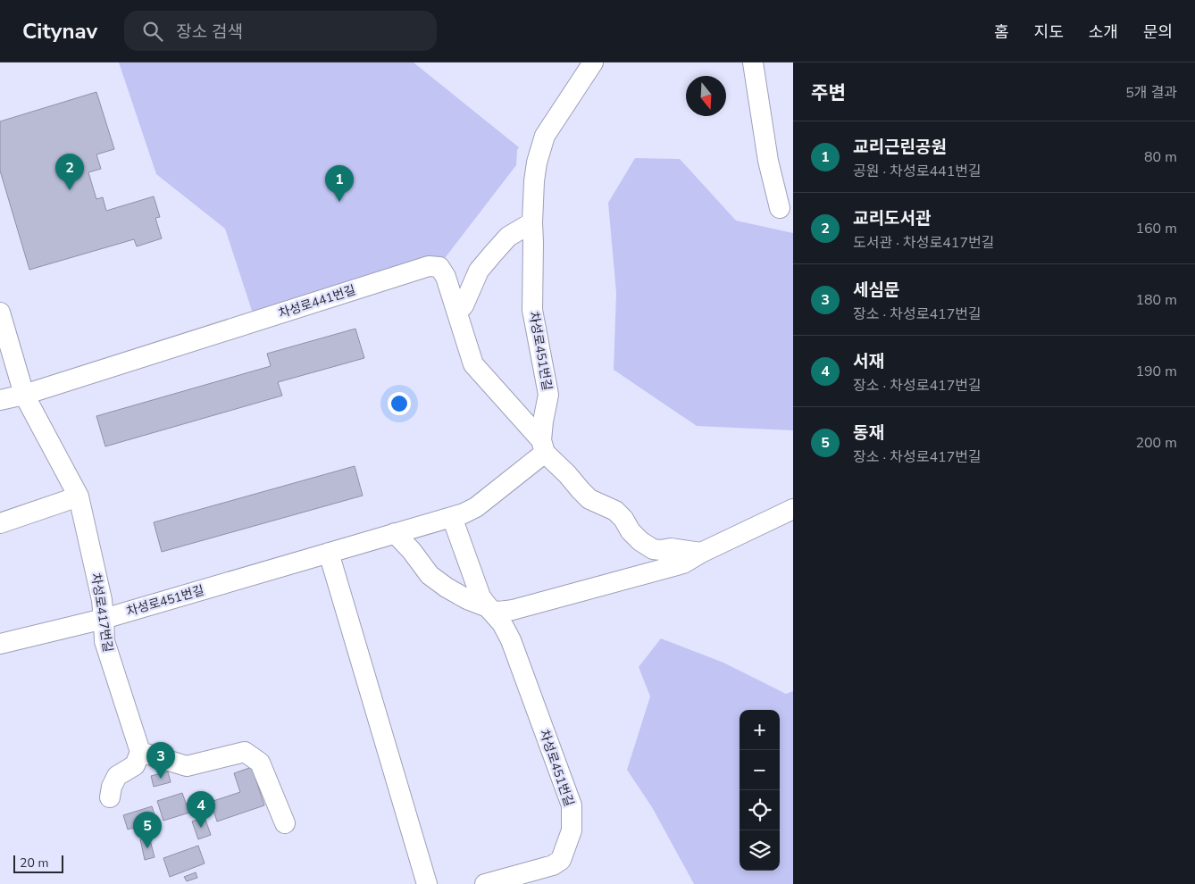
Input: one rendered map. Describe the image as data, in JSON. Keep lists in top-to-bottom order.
{
  "streets": {
    "street": ["차성로441번길", "차성로451번길", "차성로417번길"]
  },
  "crossings": [
    ["차성로441번길", "차성로451번길"],
    ["차성로441번길", "차성로417번길"],
    ["차성로451번길", "차성로417번길"]
  ],
  "scale_bar": "20 m",
  "north": "bottom",
  "page": {
    "header": "Citynav",
    "search": "장소 검색",
    "nav": [
      "홈",
      "지도",
      "소개",
      "문의"
    ],
    "heading": ["주변", "5개 결과"],
    "list": [
      {
        "mark": "1",
        "name": "교리근린공원",
        "note": "공원 · 차성로441번길",
        "value": "80 m"
      },
      {
        "mark": "2",
        "name": "교리도서관",
        "note": "도서관 · 차성로417번길",
        "value": "160 m"
      },
      {
        "mark": "3",
        "name": "세심문",
        "note": "장소 · 차성로417번길",
        "value": "180 m"
      },
      {
        "mark": "4",
        "name": "서재",
        "note": "장소 · 차성로417번길",
        "value": "190 m"
      },
      {
        "mark": "5",
        "name": "동재",
        "note": "장소 · 차성로417번길",
        "value": "200 m"
      }
    ],
    "pins": [
      "2",
      "1",
      "3",
      "4",
      "5"
    ],
    "map_buttons": ["+", "−"],
    "scale": "20 m"
  }
}
